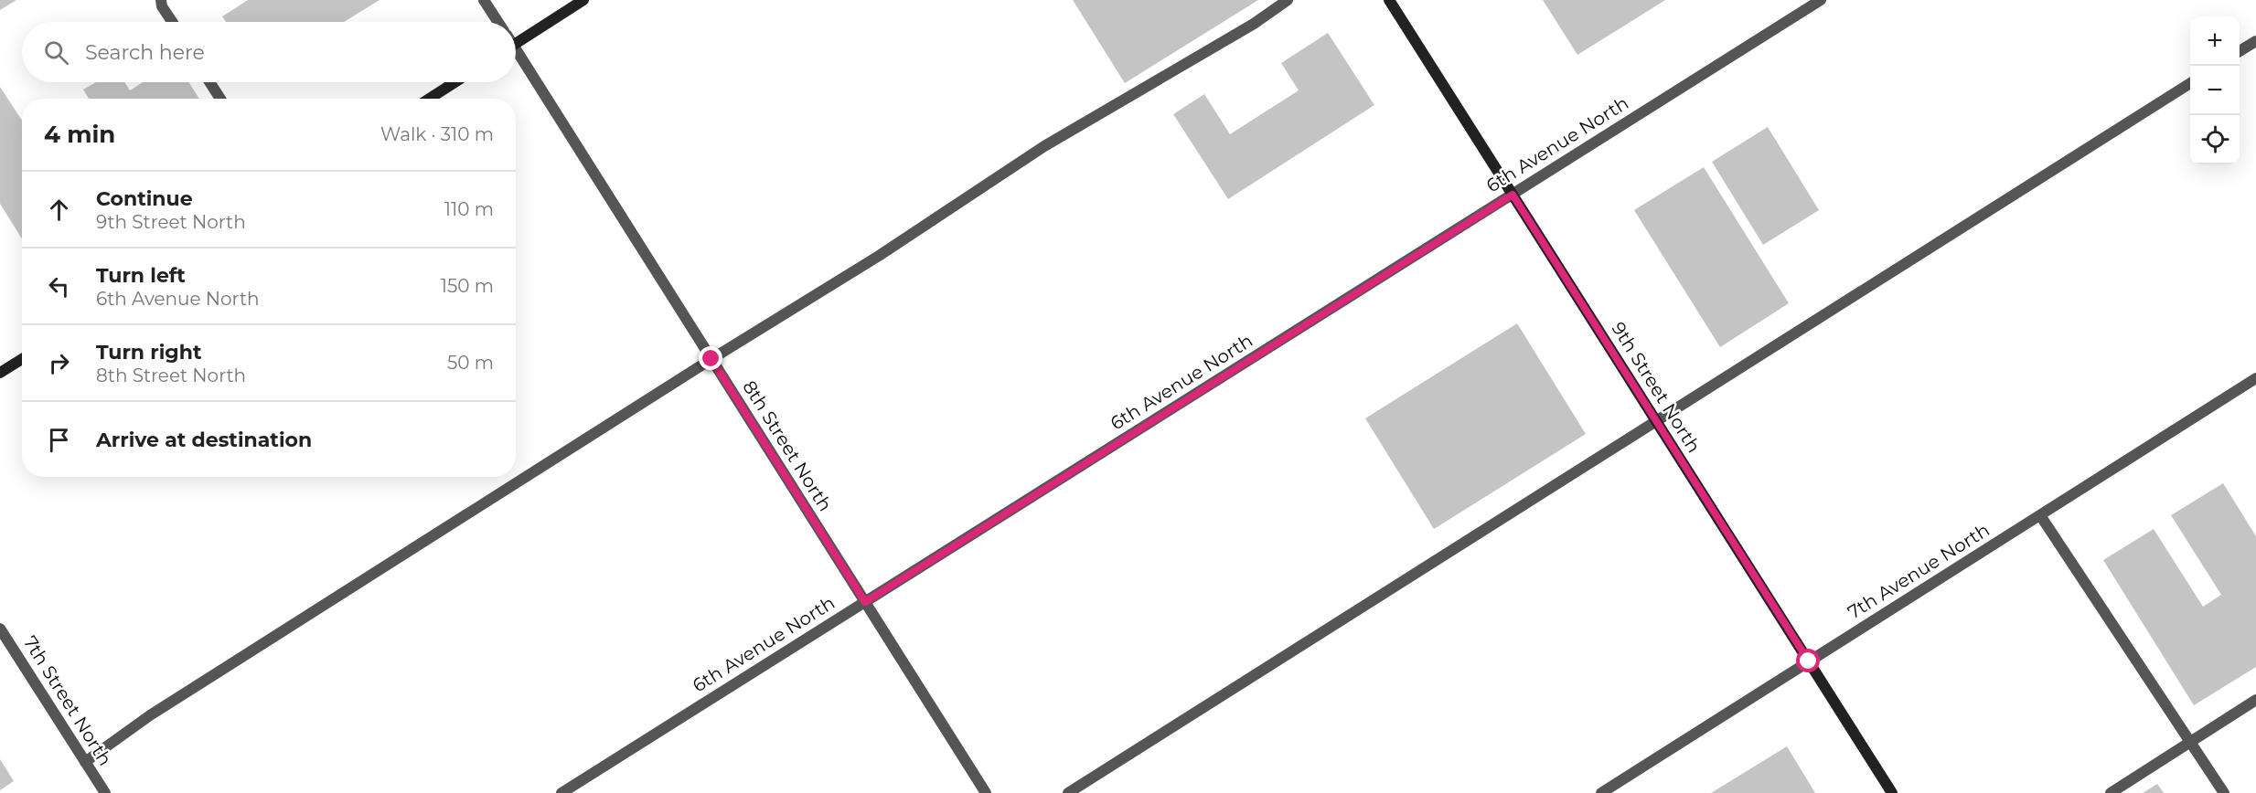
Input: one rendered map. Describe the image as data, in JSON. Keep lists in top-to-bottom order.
{
  "streets": {
    "street": [
      "6th Avenue North",
      "9th Street North",
      "8th Street North",
      "7th Avenue North",
      "7th Street North"
    ]
  },
  "crossings": [
    ["6th Avenue North", "9th Street North"],
    ["6th Avenue North", "8th Street North"],
    ["9th Street North", "7th Avenue North"]
  ],
  "page": {
    "map_buttons": ["+", "−"],
    "search": "Search here",
    "heading": ["4 min", "Walk · 310 m"],
    "list": [
      ["Continue", "9th Street North", "110 m"],
      ["Turn left", "6th Avenue North", "150 m"],
      ["Turn right", "8th Street North", "50 m"],
      "Arrive at destination"
    ]
  }
}
